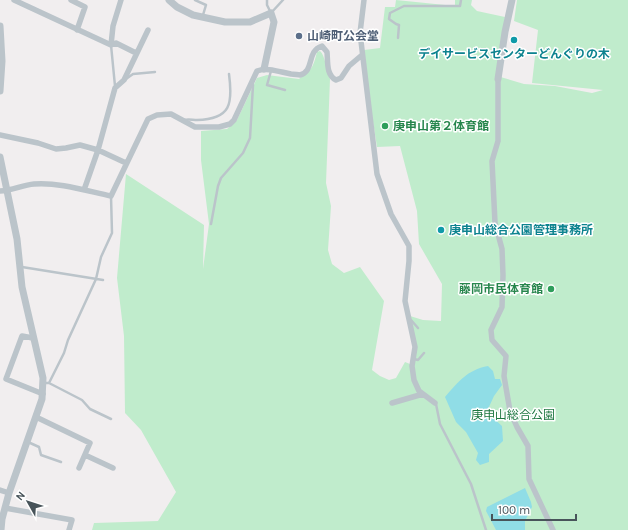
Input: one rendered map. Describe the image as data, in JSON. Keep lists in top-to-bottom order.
{
  "parks": ["庚申山総合公園"],
  "places": [
    "山崎町公会堂",
    "デイサービスセンターどんぐりの木",
    "庚申山第２体育館",
    "庚申山総合公園管理事務所",
    "藤岡市民体育館"
  ],
  "scale_bar": "100 m",
  "north": "top left"
}
